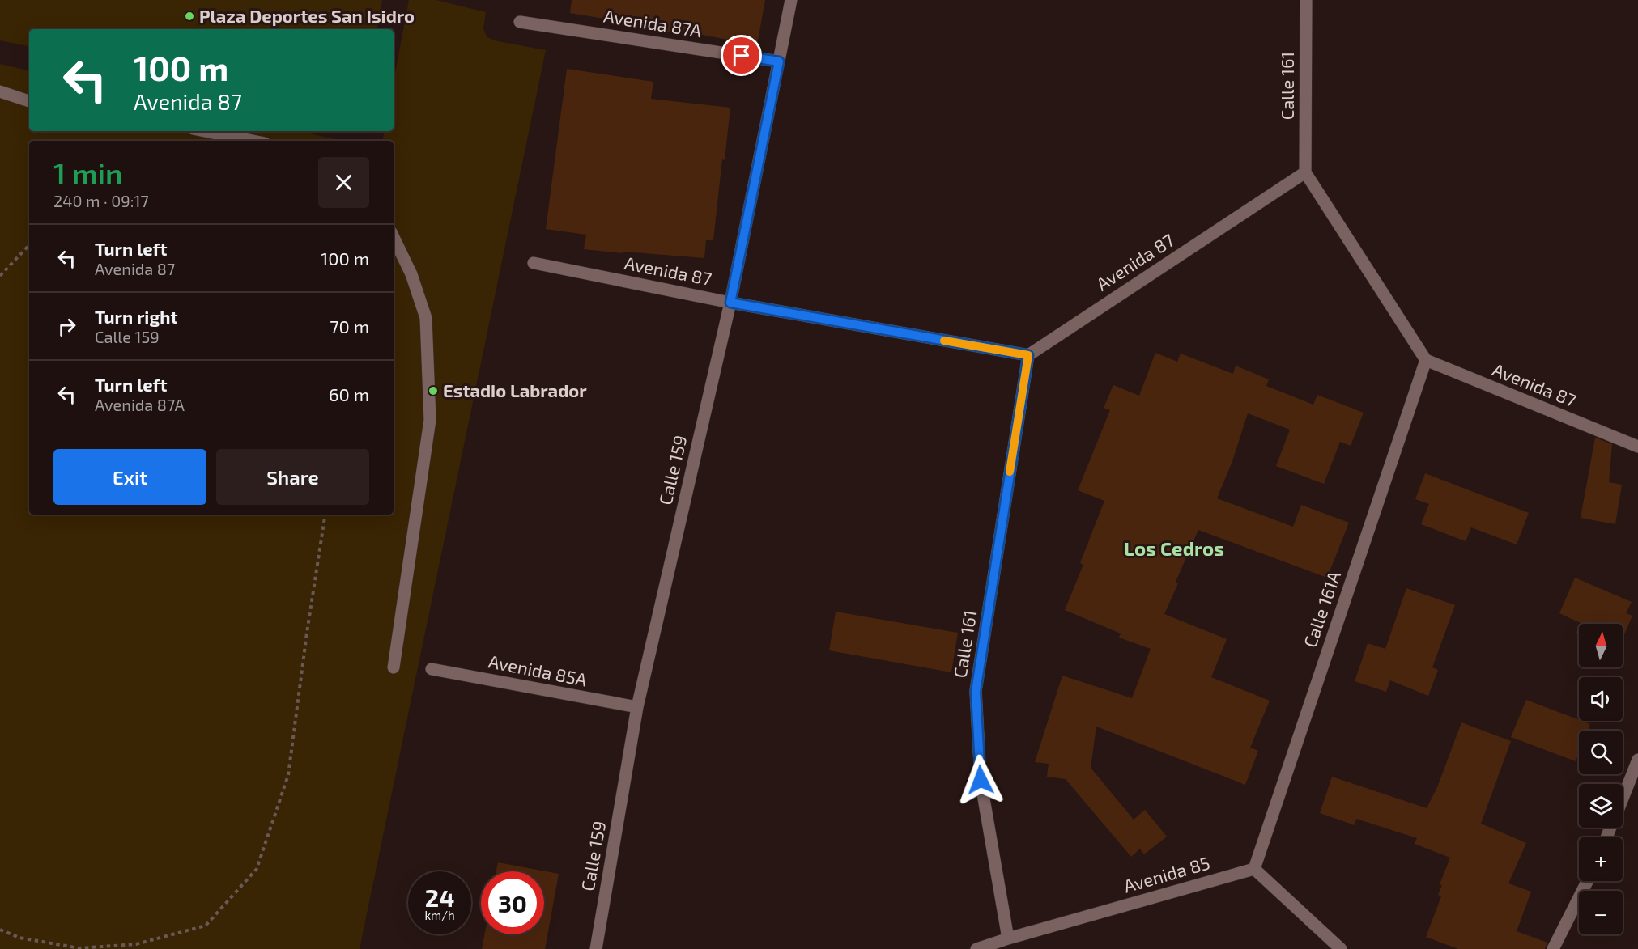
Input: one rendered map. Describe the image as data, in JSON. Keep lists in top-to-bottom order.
{
  "streets": {
    "street": [
      "Avenida 87A",
      "Calle 161",
      "Avenida 87",
      "Calle 159",
      "Calle 161A",
      "Avenida 85A",
      "Avenida 85"
    ]
  },
  "crossings": [
    ["Avenida 87A", "Calle 159"],
    ["Calle 161", "Avenida 87"],
    ["Calle 161", "Avenida 85"],
    ["Avenida 87", "Calle 159"],
    ["Avenida 87", "Calle 161A"],
    ["Calle 159", "Avenida 85A"],
    ["Calle 161A", "Avenida 85"]
  ],
  "districts": ["Los Cedros"],
  "places": ["Plaza Deportes San Isidro", "Estadio Labrador"],
  "north": "top",
  "page": {
    "turn": ["100 m", "Avenida 87"],
    "heading": ["1 min", "240 m · 09:17"],
    "list": [
      {
        "name": "Turn left",
        "note": "Avenida 87",
        "value": "100 m"
      },
      {
        "name": "Turn right",
        "note": "Calle 159",
        "value": "70 m"
      },
      {
        "name": "Turn left",
        "note": "Avenida 87A",
        "value": "60 m"
      }
    ],
    "buttons": ["Exit", "Share"],
    "map_buttons": ["+", "−"],
    "speed": "24 km/h",
    "limit": "30"
  }
}
